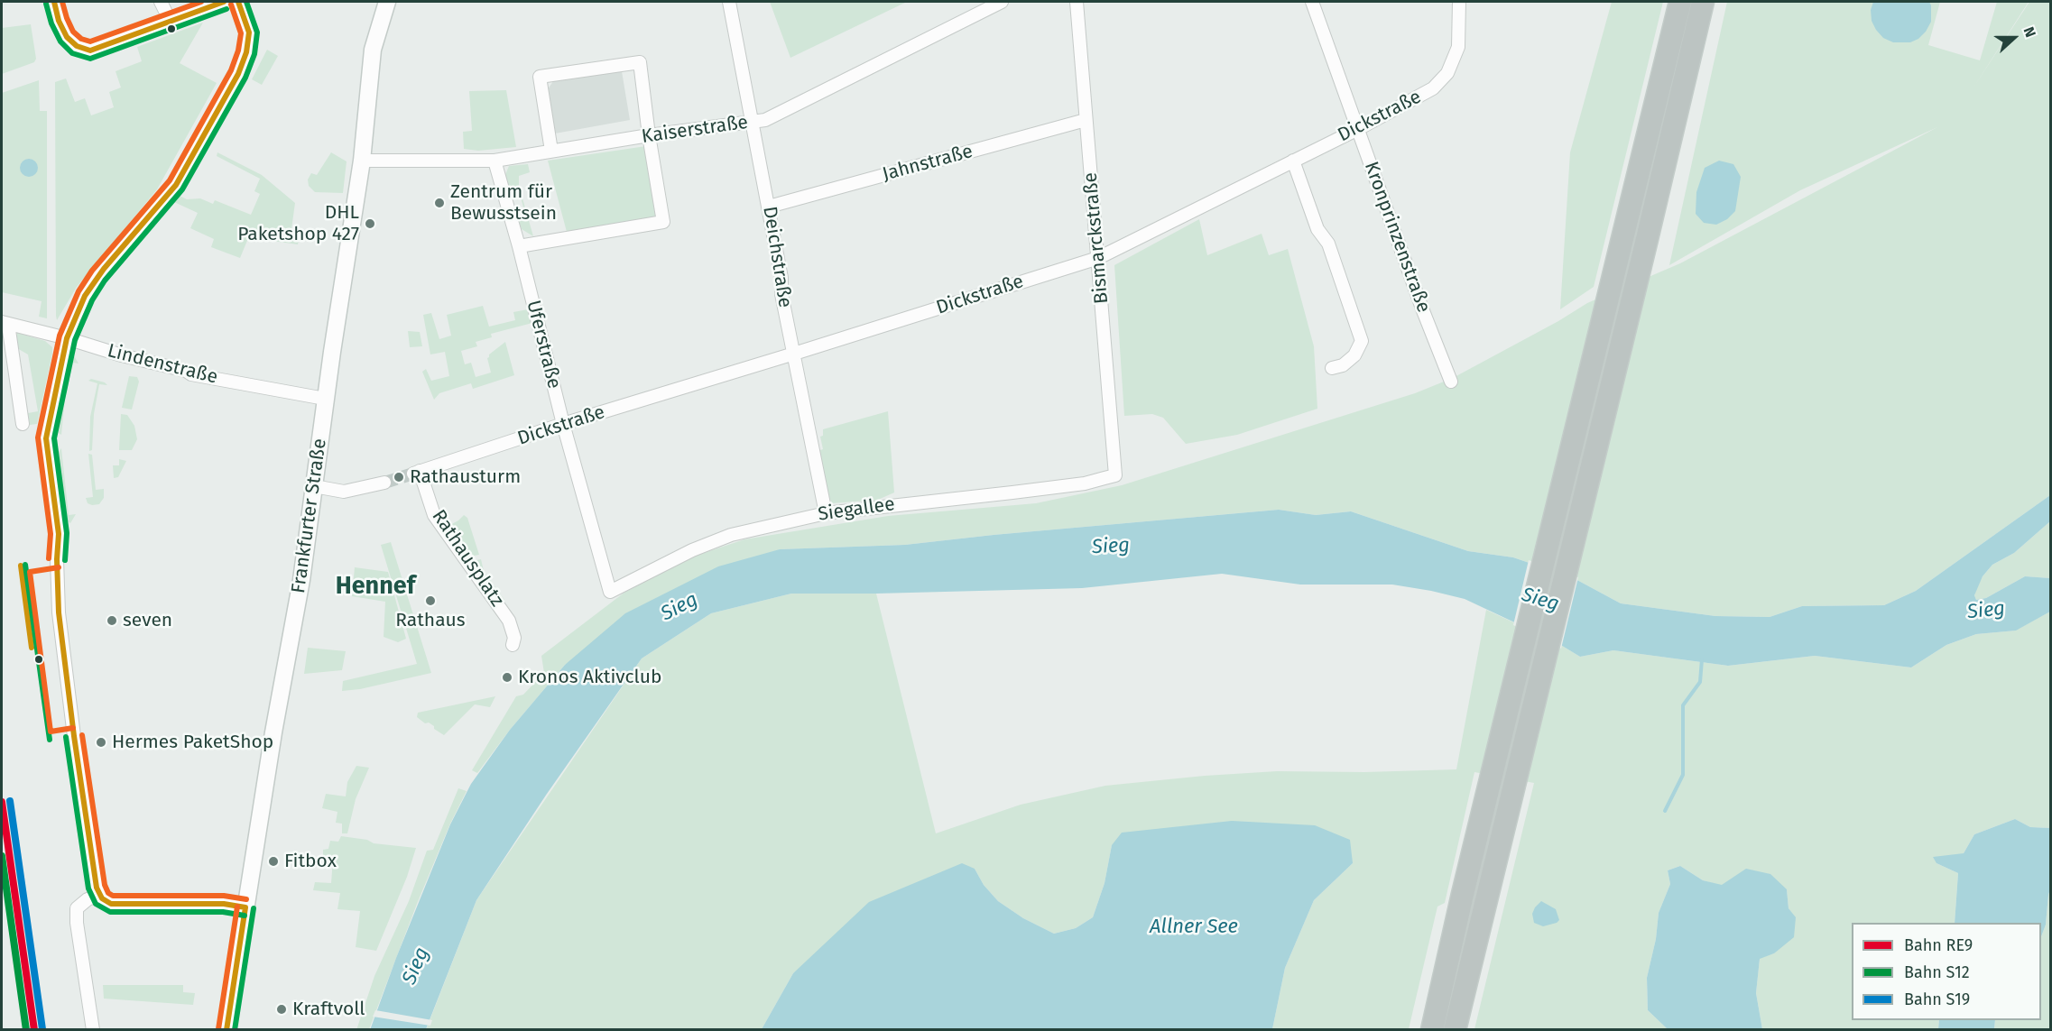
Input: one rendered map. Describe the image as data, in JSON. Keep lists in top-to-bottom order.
{
  "streets": {
    "main road": ["Frankfurter Straße"],
    "street": [
      "Dickstraße",
      "Kaiserstraße",
      "Jahnstraße",
      "Kronprinzenstraße",
      "Bismarckstraße",
      "Deichstraße",
      "Uferstraße",
      "Lindenstraße",
      "Siegallee",
      "Rathausplatz"
    ]
  },
  "crossings": [
    ["Dickstraße", "Kronprinzenstraße"],
    ["Dickstraße", "Bismarckstraße"],
    ["Dickstraße", "Deichstraße"],
    ["Dickstraße", "Uferstraße"],
    ["Dickstraße", "Rathausplatz"],
    ["Kaiserstraße", "Deichstraße"],
    ["Kaiserstraße", "Uferstraße"],
    ["Kaiserstraße", "Frankfurter Straße"],
    ["Jahnstraße", "Bismarckstraße"],
    ["Jahnstraße", "Deichstraße"],
    ["Bismarckstraße", "Siegallee"],
    ["Deichstraße", "Siegallee"],
    ["Uferstraße", "Siegallee"],
    ["Lindenstraße", "Frankfurter Straße"]
  ],
  "districts": ["Hennef"],
  "water": ["Sieg", "Allner See"],
  "places": [
    "Zentrum für Bewusstsein",
    "DHL Paketshop 427",
    "Rathausturm",
    "Rathaus",
    "seven",
    "Kronos Aktivclub",
    "Hermes PaketShop",
    "Fitbox",
    "Kraftvoll"
  ],
  "lines": ["rail line S19", "rail line RE9", "rail line S12"],
  "legend": ["Bahn RE9", "Bahn S12", "Bahn S19"],
  "north": "right"
}
